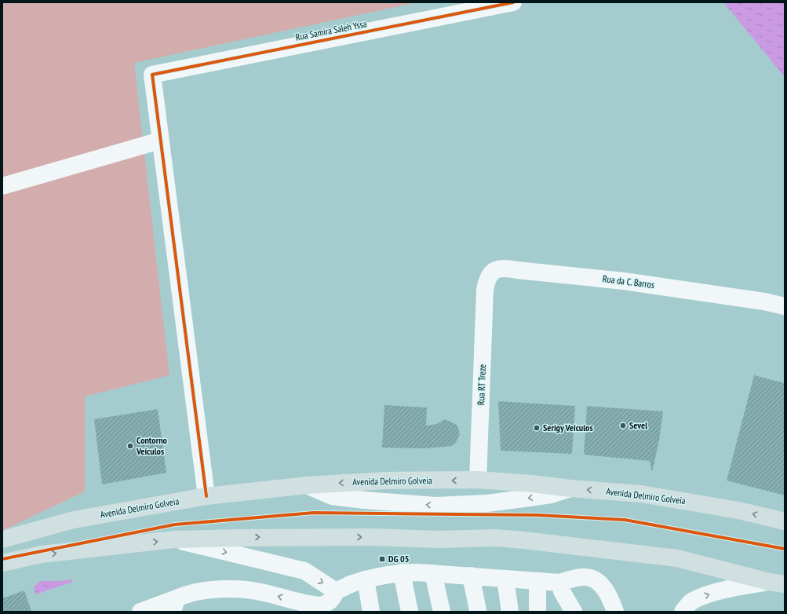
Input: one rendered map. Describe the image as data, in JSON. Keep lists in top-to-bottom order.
{
  "streets": {
    "main road": ["Avenida Delmiro Golveia"],
    "street": ["Rua Samira Saleh Yssa", "Rua da C. Barros", "Rua RT Treze"]
  },
  "crossings": [
    ["Rua da C. Barros", "Rua RT Treze"],
    ["Rua RT Treze", "Avenida Delmiro Golveia"]
  ],
  "places": {
    "other": ["Sevel", "Serigy Veículos", "Contorno Veículos"],
    "transit": ["DG 05"]
  }
}
